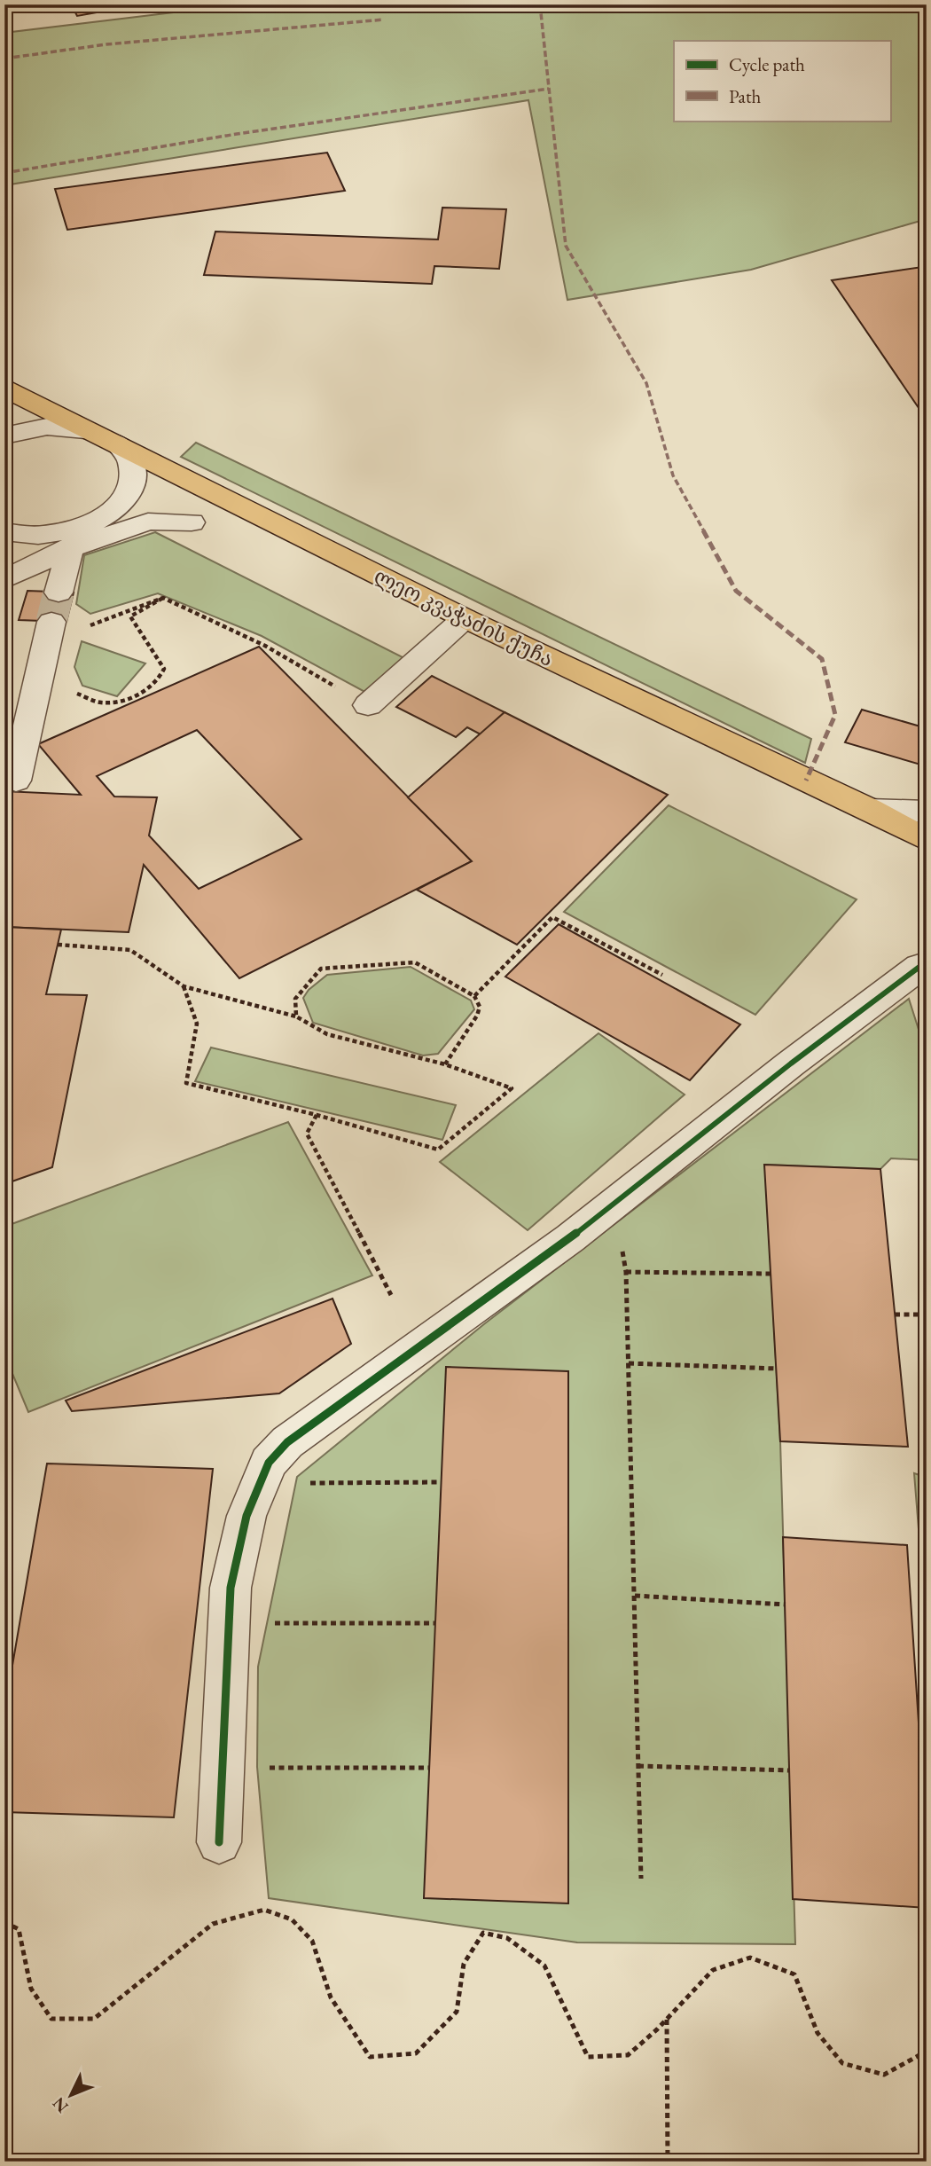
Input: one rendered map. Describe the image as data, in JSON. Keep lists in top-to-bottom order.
{
  "streets": {
    "main road": ["ლეო კვაჭაძის ქუჩა"]
  },
  "legend": ["Cycle path", "Path"],
  "north": "bottom left"
}
